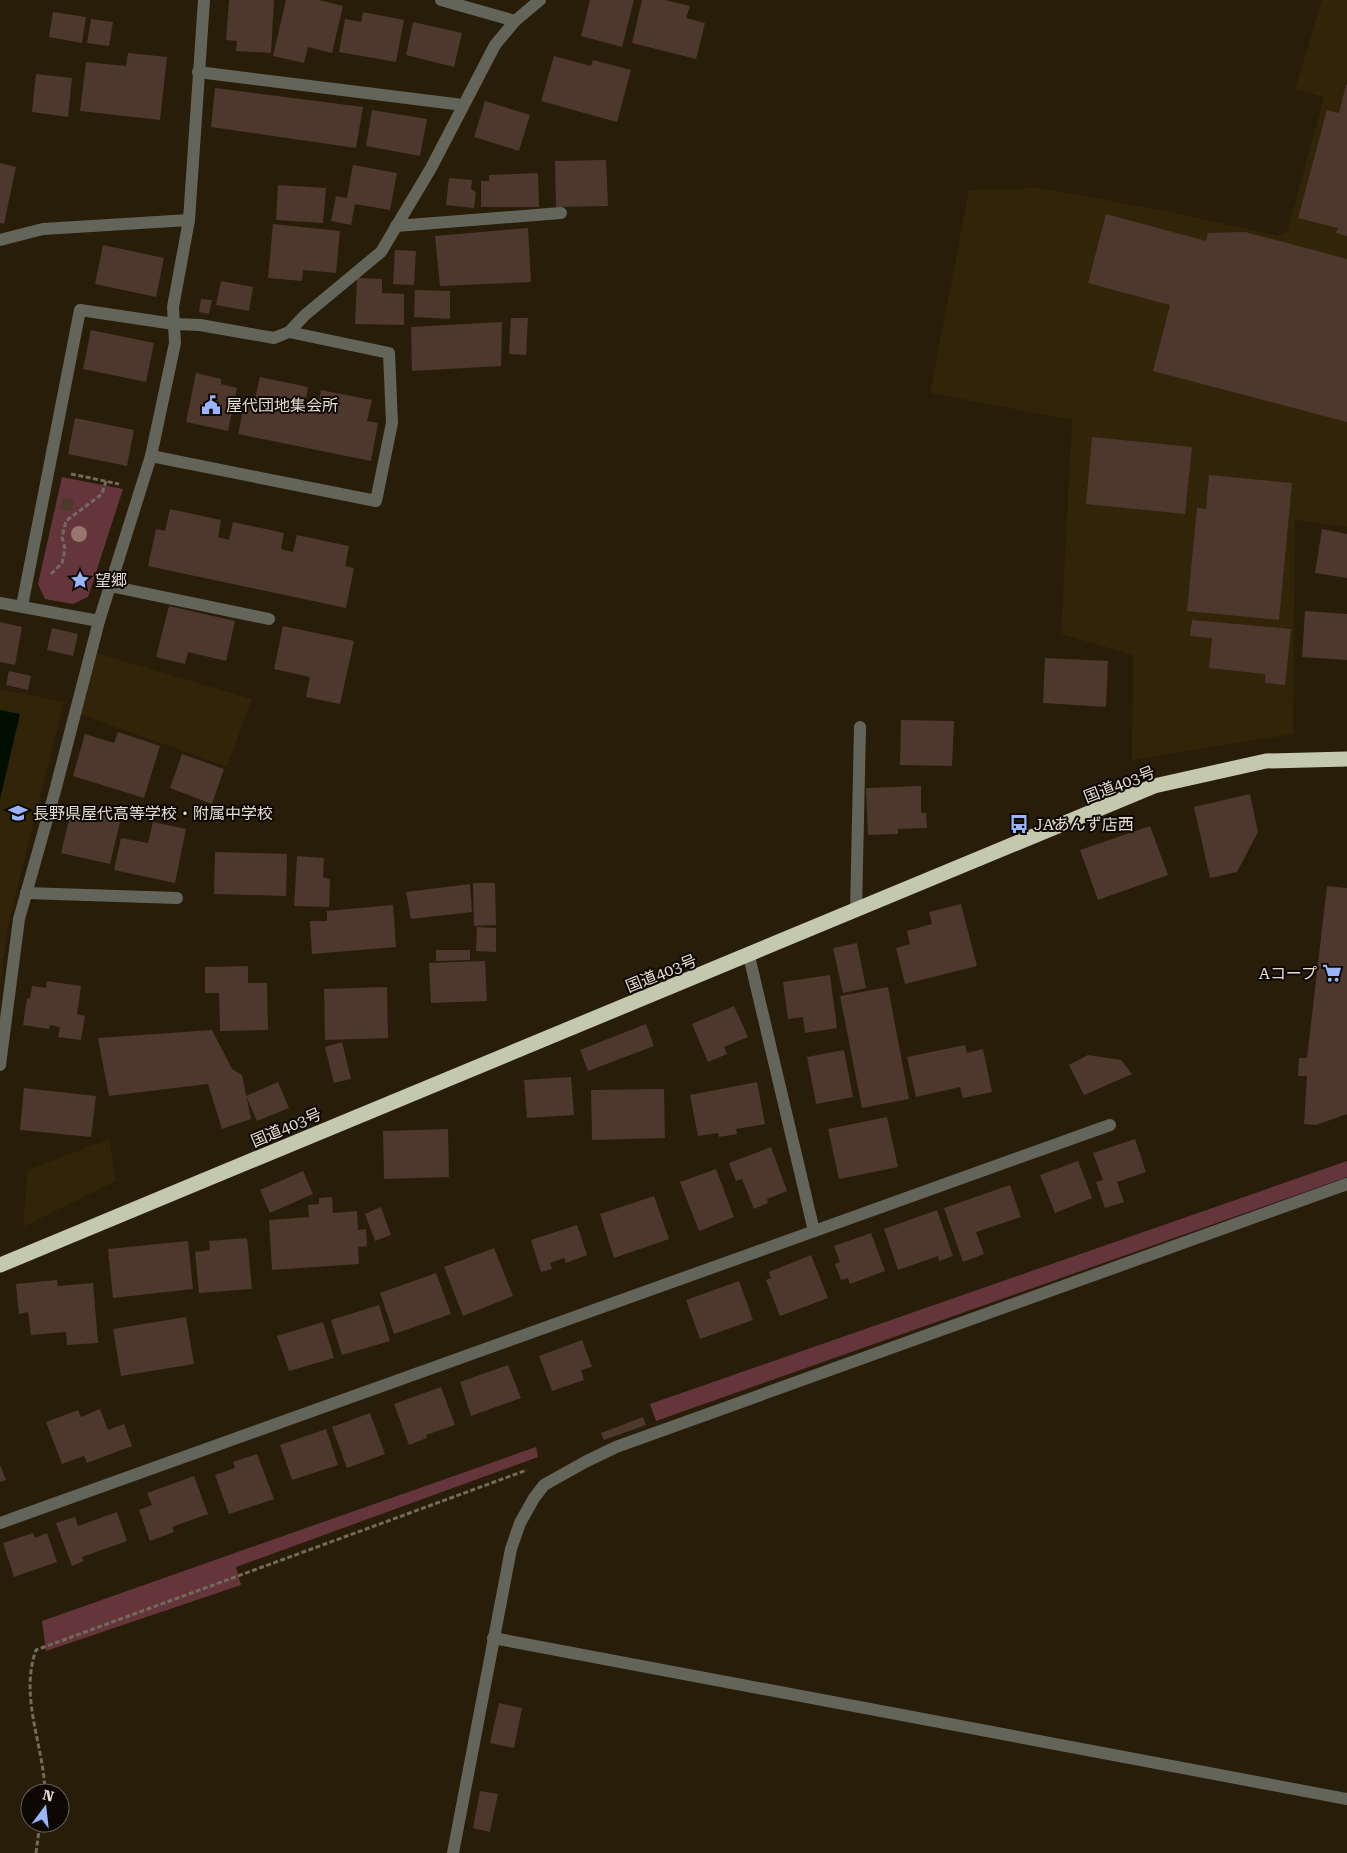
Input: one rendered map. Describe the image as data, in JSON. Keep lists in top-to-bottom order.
{
  "streets": {
    "highway": ["国道403号"]
  },
  "places": {
    "public building": ["屋代団地集会所"],
    "place": ["望郷"],
    "school or university": ["長野県屋代高等学校・附属中学校"],
    "bus stop": ["JAあんず店西"],
    "supermarket": ["Aコープ"]
  },
  "north": "top"
}
